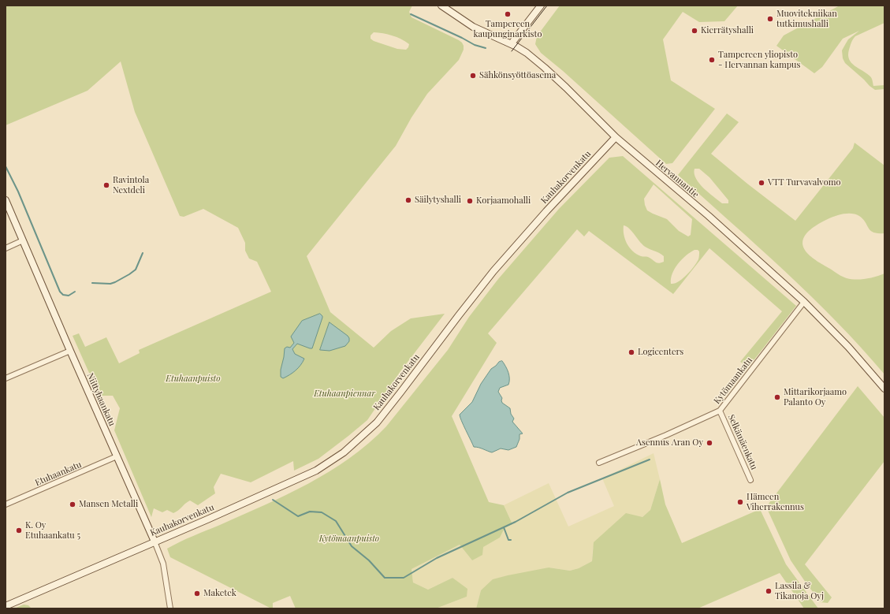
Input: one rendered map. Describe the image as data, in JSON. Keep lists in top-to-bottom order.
{
  "streets": {
    "street": [
      "Kauhakorvenkatu",
      "Hervannantie",
      "Kytömaankatu",
      "Niittyhaankatu",
      "Selkämäenkatu",
      "Etuhaankatu"
    ]
  },
  "crossings": [
    ["Kauhakorvenkatu", "Hervannantie"],
    ["Kauhakorvenkatu", "Niittyhaankatu"],
    ["Hervannantie", "Kytömaankatu"],
    ["Kytömaankatu", "Selkämäenkatu"],
    ["Niittyhaankatu", "Etuhaankatu"]
  ],
  "parks": ["Etuhaanpuisto", "Etuhaanpiennar", "Kytömaanpuisto"],
  "places": [
    "Tampereen kaupunginarkisto",
    "Muovitekniikan tutkimushalli",
    "Kierrätyshalli",
    "Tampereen yliopisto - Hervannan kampus",
    "Sähkönsyöttöasema",
    "VTT Turvavalvomo",
    "Ravintola Nextdeli",
    "Säilytyshalli",
    "Korjaamohalli",
    "Logicenters",
    "Mittarikorjaamo Palanto Oy",
    "Asennus Aran Oy",
    "Hämeen Viherrakennus",
    "Mansen Metalli",
    "K. Oy Etuhaankatu 5",
    "Lassila & Tikanoja Oyj",
    "Maketek"
  ]
}
